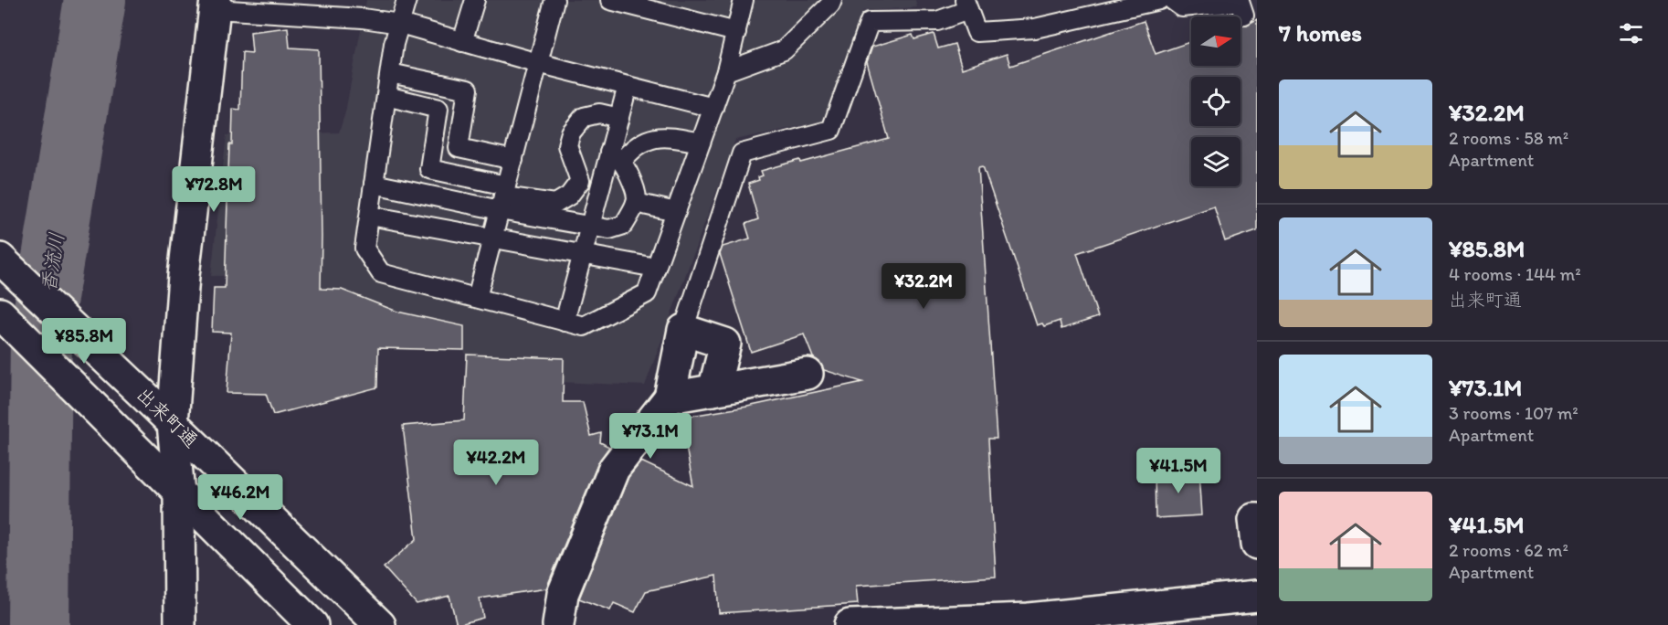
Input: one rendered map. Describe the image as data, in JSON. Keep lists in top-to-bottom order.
{
  "streets": {
    "street": ["出来町通"]
  },
  "water": ["香流川"],
  "north": "right",
  "page": {
    "heading": "7 homes",
    "list": [
      {
        "name": "¥32.2M",
        "note": "2 rooms · 58 m² · Apartment"
      },
      {
        "name": "¥85.8M",
        "note": "4 rooms · 144 m² · 出来町通"
      },
      {
        "name": "¥73.1M",
        "note": "3 rooms · 107 m² · Apartment"
      },
      {
        "name": "¥41.5M",
        "note": "2 rooms · 62 m² · Apartment"
      }
    ],
    "price": [
      "¥72.8M",
      "¥32.2M",
      "¥85.8M",
      "¥73.1M",
      "¥42.2M",
      "¥41.5M",
      "¥46.2M"
    ]
  }
}
